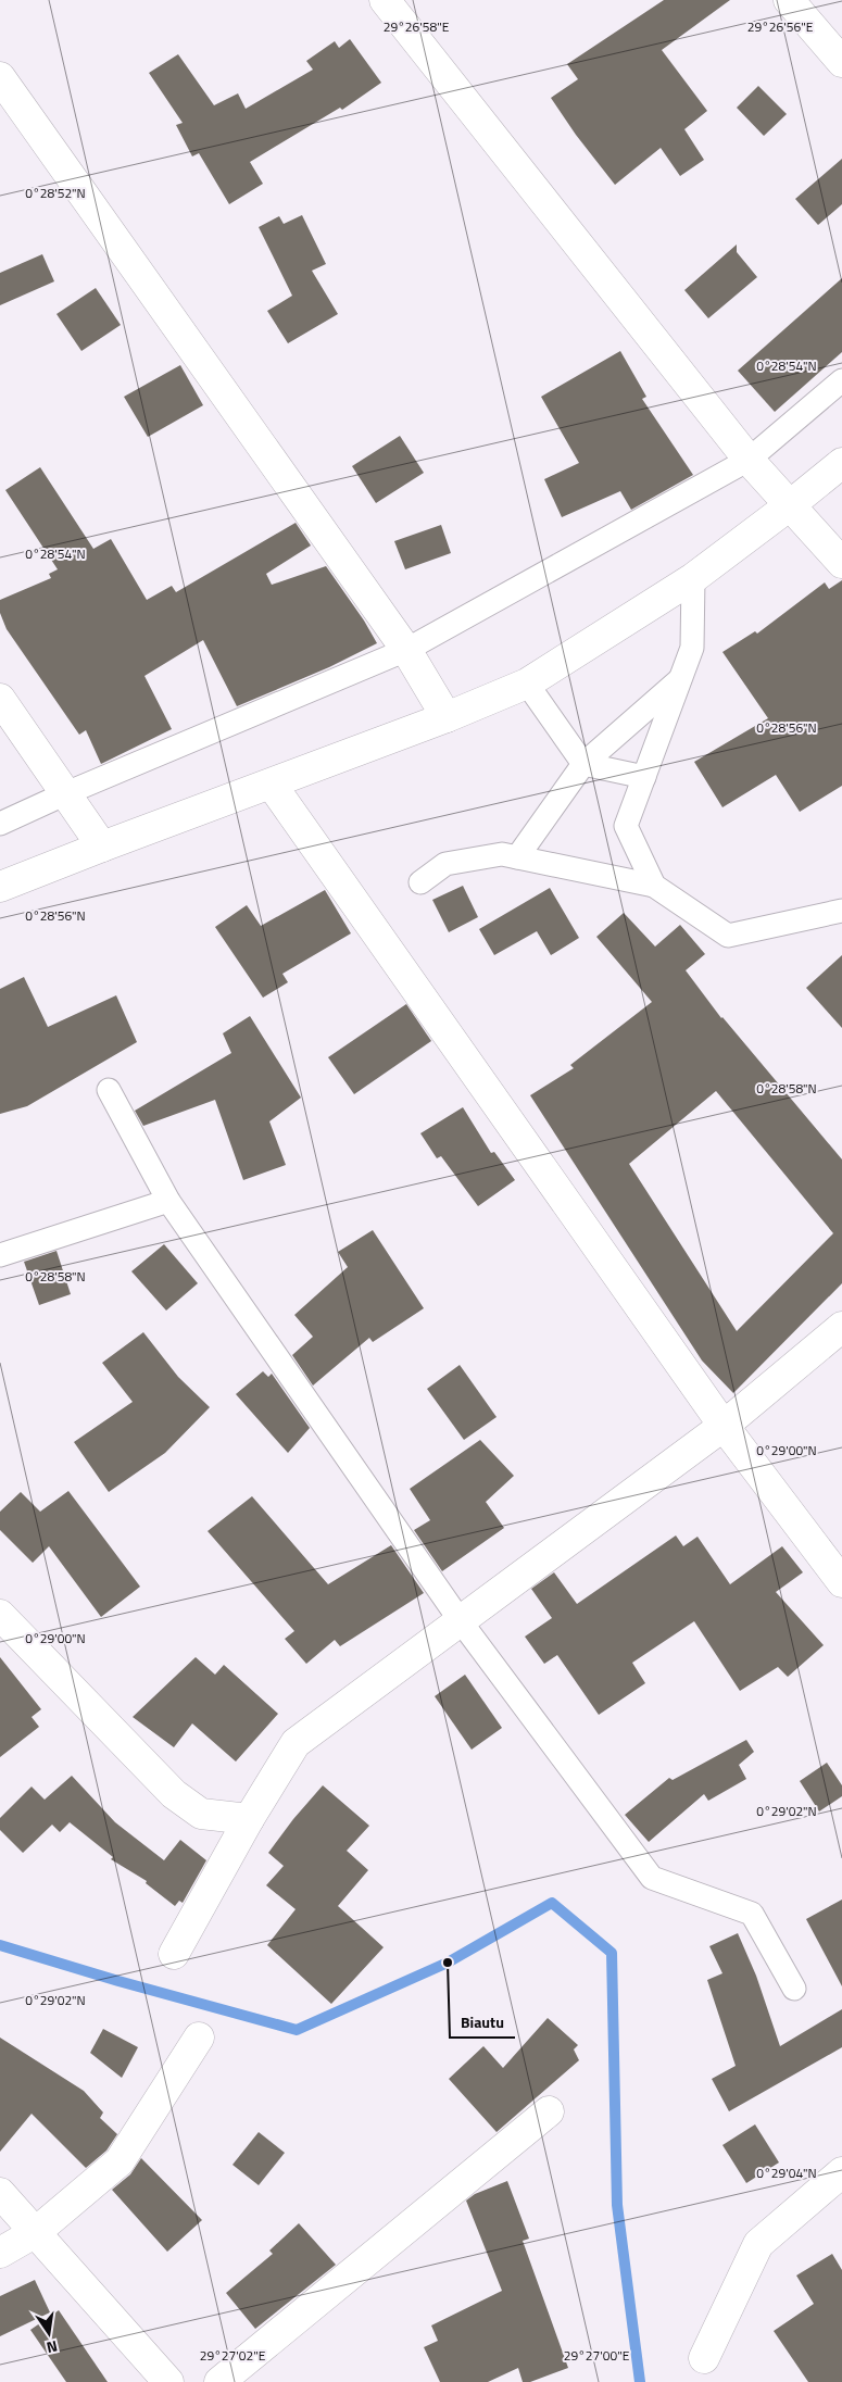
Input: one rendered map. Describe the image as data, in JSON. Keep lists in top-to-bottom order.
{
  "places": ["Biautu"],
  "north": "bottom",
  "coordinates": [
    "29°26'58\"E",
    "29°26'56\"E",
    "0°28'52\"N",
    "0°28'54\"N",
    "0°28'56\"N",
    "0°28'58\"N",
    "0°29'00\"N",
    "0°29'02\"N",
    "0°29'04\"N",
    "29°27'02\"E",
    "29°27'00\"E"
  ]
}
